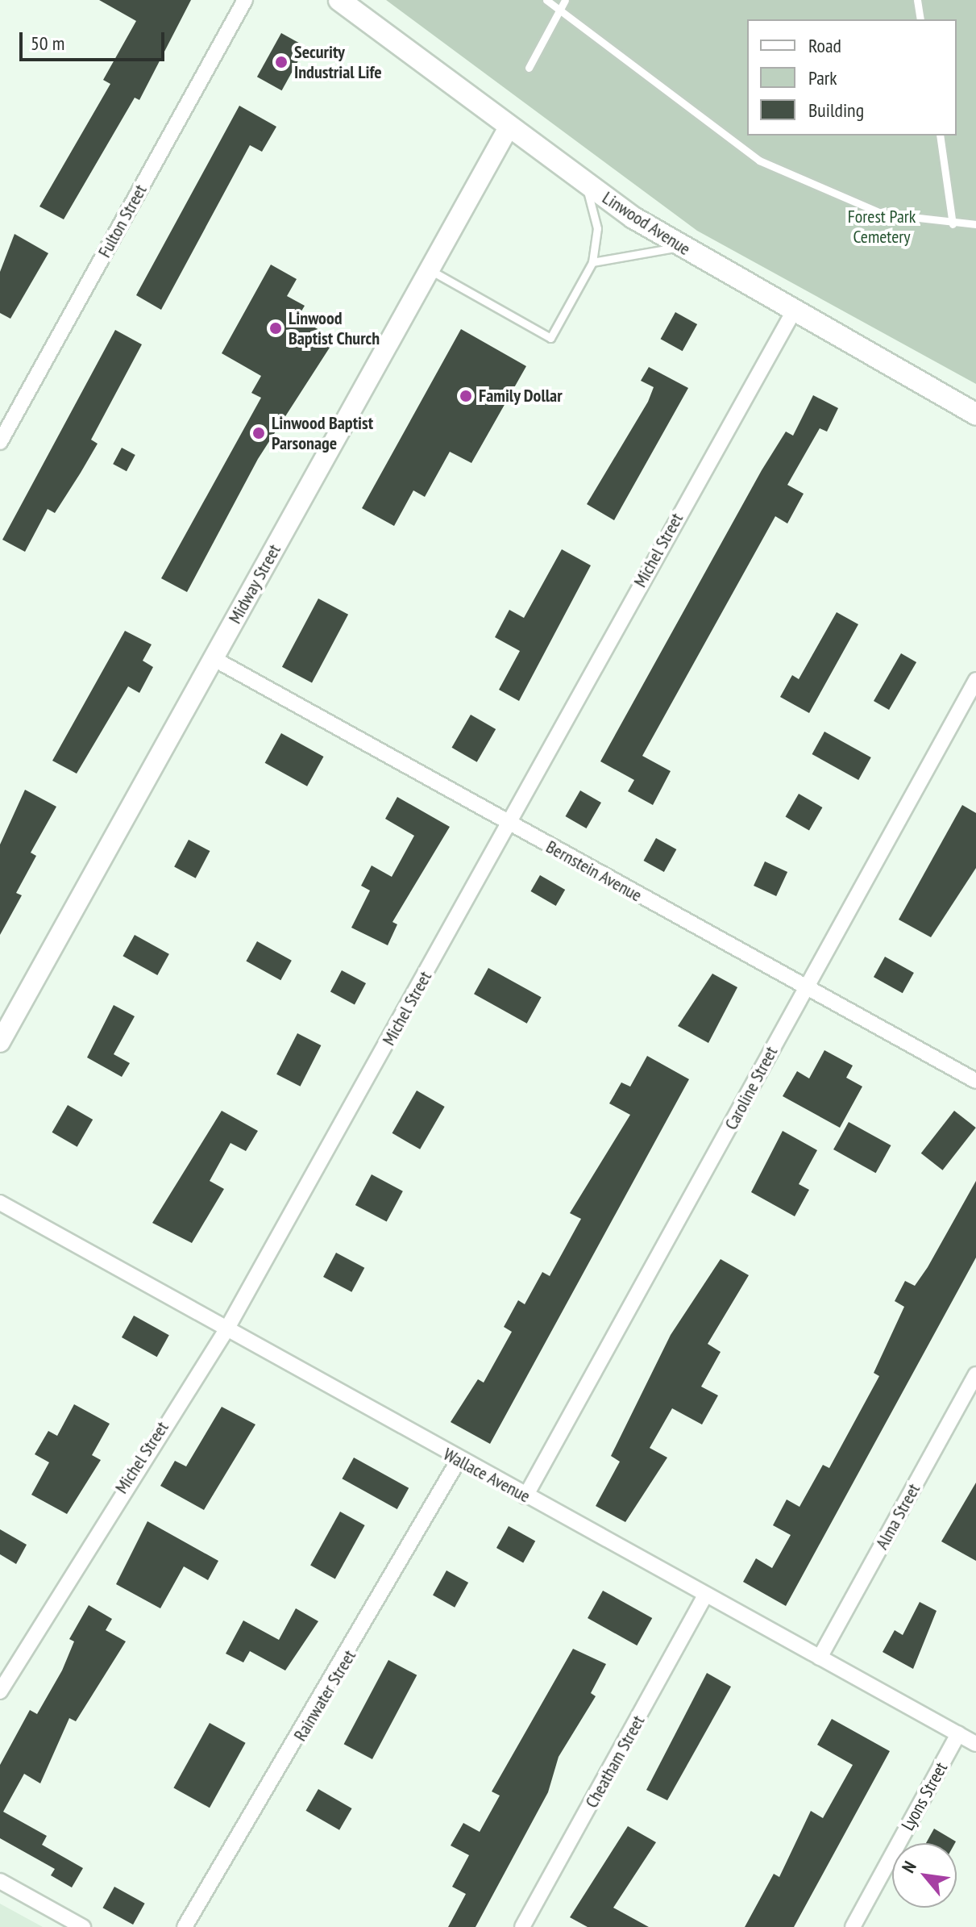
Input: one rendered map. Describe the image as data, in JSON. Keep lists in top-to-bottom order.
{
  "streets": {
    "main road": ["Linwood Avenue"],
    "street": [
      "Fulton Street",
      "Michel Street",
      "Midway Street",
      "Bernstein Avenue",
      "Caroline Street",
      "Wallace Avenue",
      "Alma Street",
      "Rainwater Street",
      "Cheatham Street",
      "Lyons Street"
    ]
  },
  "crossings": [
    ["Linwood Avenue", "Michel Street"],
    ["Linwood Avenue", "Midway Street"],
    ["Michel Street", "Bernstein Avenue"],
    ["Michel Street", "Wallace Avenue"],
    ["Midway Street", "Bernstein Avenue"],
    ["Bernstein Avenue", "Caroline Street"],
    ["Caroline Street", "Wallace Avenue"],
    ["Wallace Avenue", "Alma Street"],
    ["Wallace Avenue", "Rainwater Street"],
    ["Wallace Avenue", "Cheatham Street"],
    ["Wallace Avenue", "Lyons Street"]
  ],
  "parks": ["Forest Park Cemetery"],
  "places": [
    "Security Industrial Life",
    "Linwood Baptist Church",
    "Family Dollar",
    "Linwood Baptist Parsonage"
  ],
  "legend": ["Road", "Park", "Building"],
  "scale_bar": "50 m",
  "north": "top left"
}
